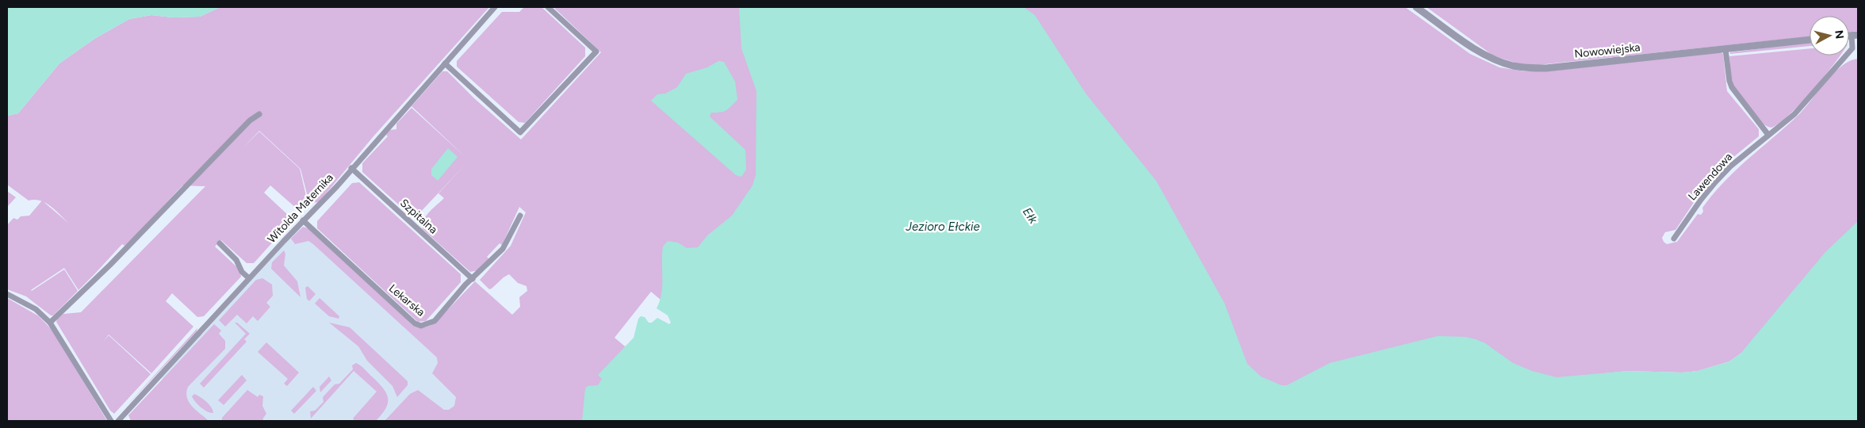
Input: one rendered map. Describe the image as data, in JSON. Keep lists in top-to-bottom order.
{
  "streets": {
    "street": [
      "Nowowiejska",
      "Lawendowa",
      "Witolda Maternika",
      "Szpitalna",
      "Lekarska"
    ]
  },
  "crossings": [
    ["Witolda Maternika", "Szpitalna"],
    ["Witolda Maternika", "Lekarska"],
    ["Szpitalna", "Lekarska"]
  ],
  "water": ["Ełk", "Jezioro Ełckie"],
  "north": "right"
}
